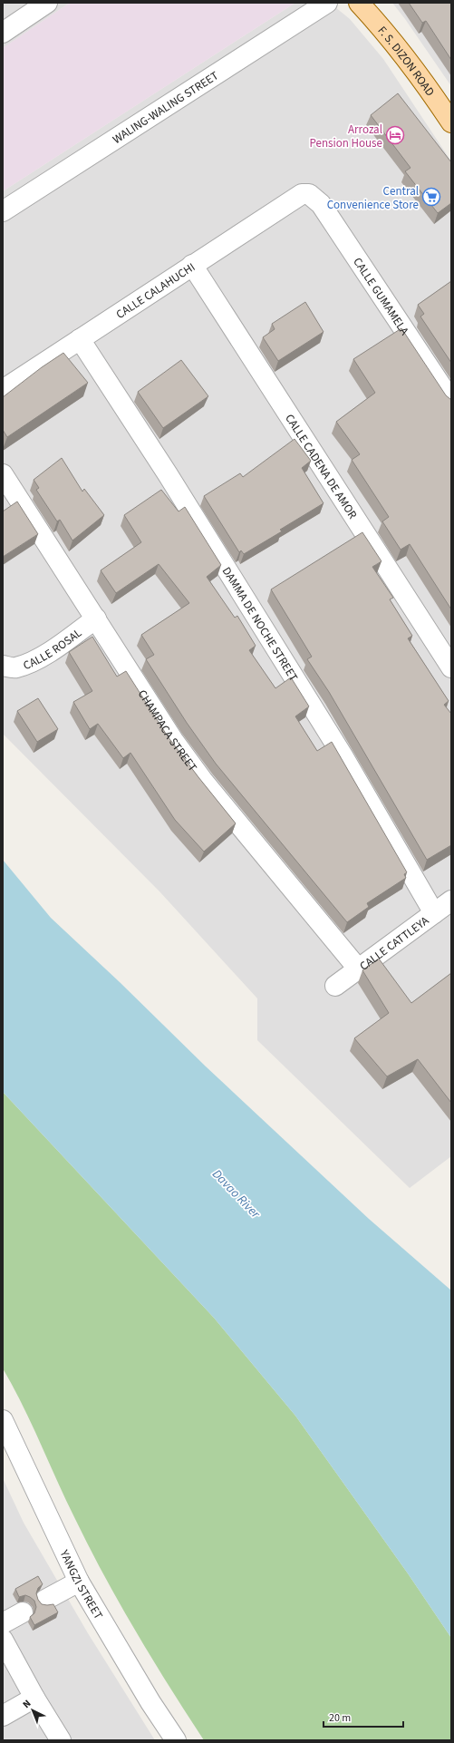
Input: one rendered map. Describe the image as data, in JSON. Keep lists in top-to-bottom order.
{
  "streets": {
    "main road": ["F. S. DIZON ROAD"],
    "street": [
      "WALING-WALING STREET",
      "CALLE CALAHUCHI",
      "CALLE GUMAMELA",
      "CALLE CADENA DE AMOR",
      "DAMMA DE NOCHE STREET",
      "CALLE ROSAL",
      "CHAMPACA STREET",
      "CALLE CATTLEYA",
      "YANGZI STREET"
    ]
  },
  "crossings": [
    ["CALLE CALAHUCHI", "CALLE GUMAMELA"],
    ["CALLE CALAHUCHI", "CALLE CADENA DE AMOR"],
    ["CALLE CALAHUCHI", "DAMMA DE NOCHE STREET"],
    ["DAMMA DE NOCHE STREET", "CALLE CATTLEYA"],
    ["CALLE ROSAL", "CHAMPACA STREET"],
    ["CHAMPACA STREET", "CALLE CATTLEYA"]
  ],
  "water": ["Davao River"],
  "places": {
    "hotel": ["Arrozal Pension House"],
    "supermarket": ["Central Convenience Store"]
  },
  "scale_bar": "20 m",
  "north": "top left"
}
